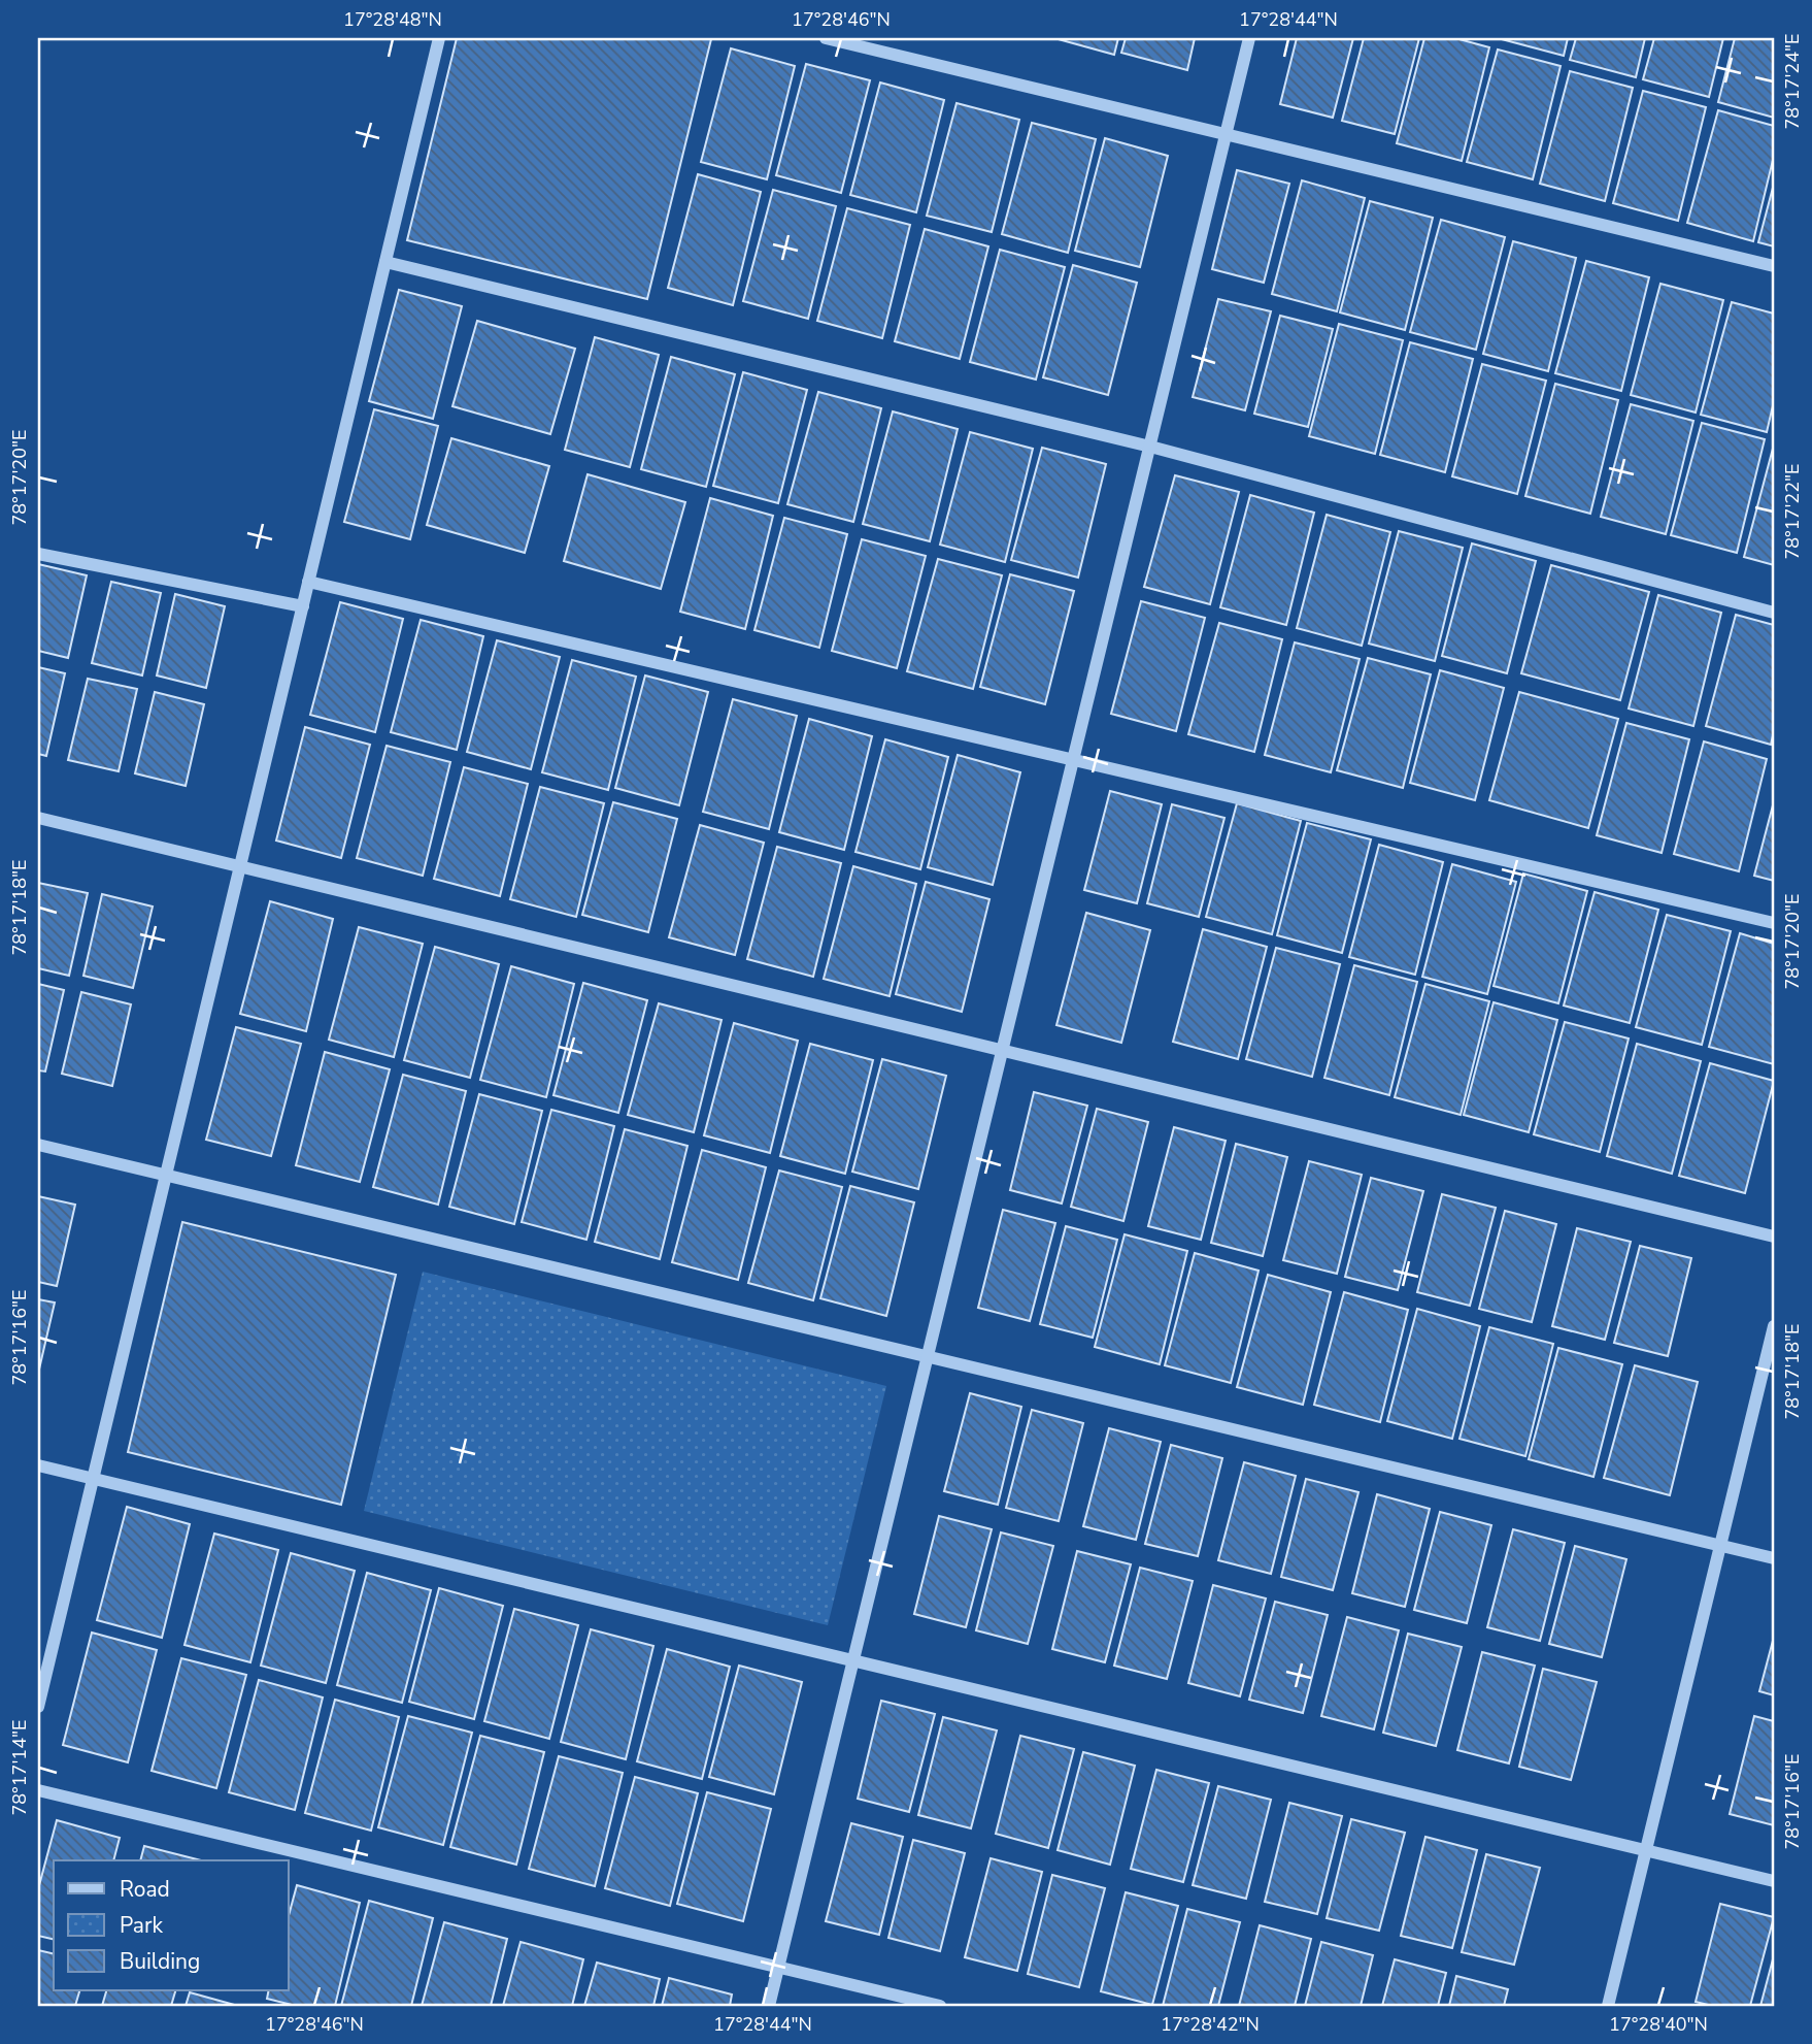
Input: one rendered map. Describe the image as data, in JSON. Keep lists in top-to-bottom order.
{
  "legend": ["Road", "Park", "Building"],
  "coordinates": [
    "17°28'48\"N",
    "17°28'46\"N",
    "17°28'44\"N",
    "78°17'24\"E",
    "78°17'20\"E",
    "78°17'22\"E",
    "78°17'18\"E",
    "78°17'16\"E",
    "78°17'14\"E",
    "17°28'42\"N",
    "17°28'40\"N"
  ]
}
